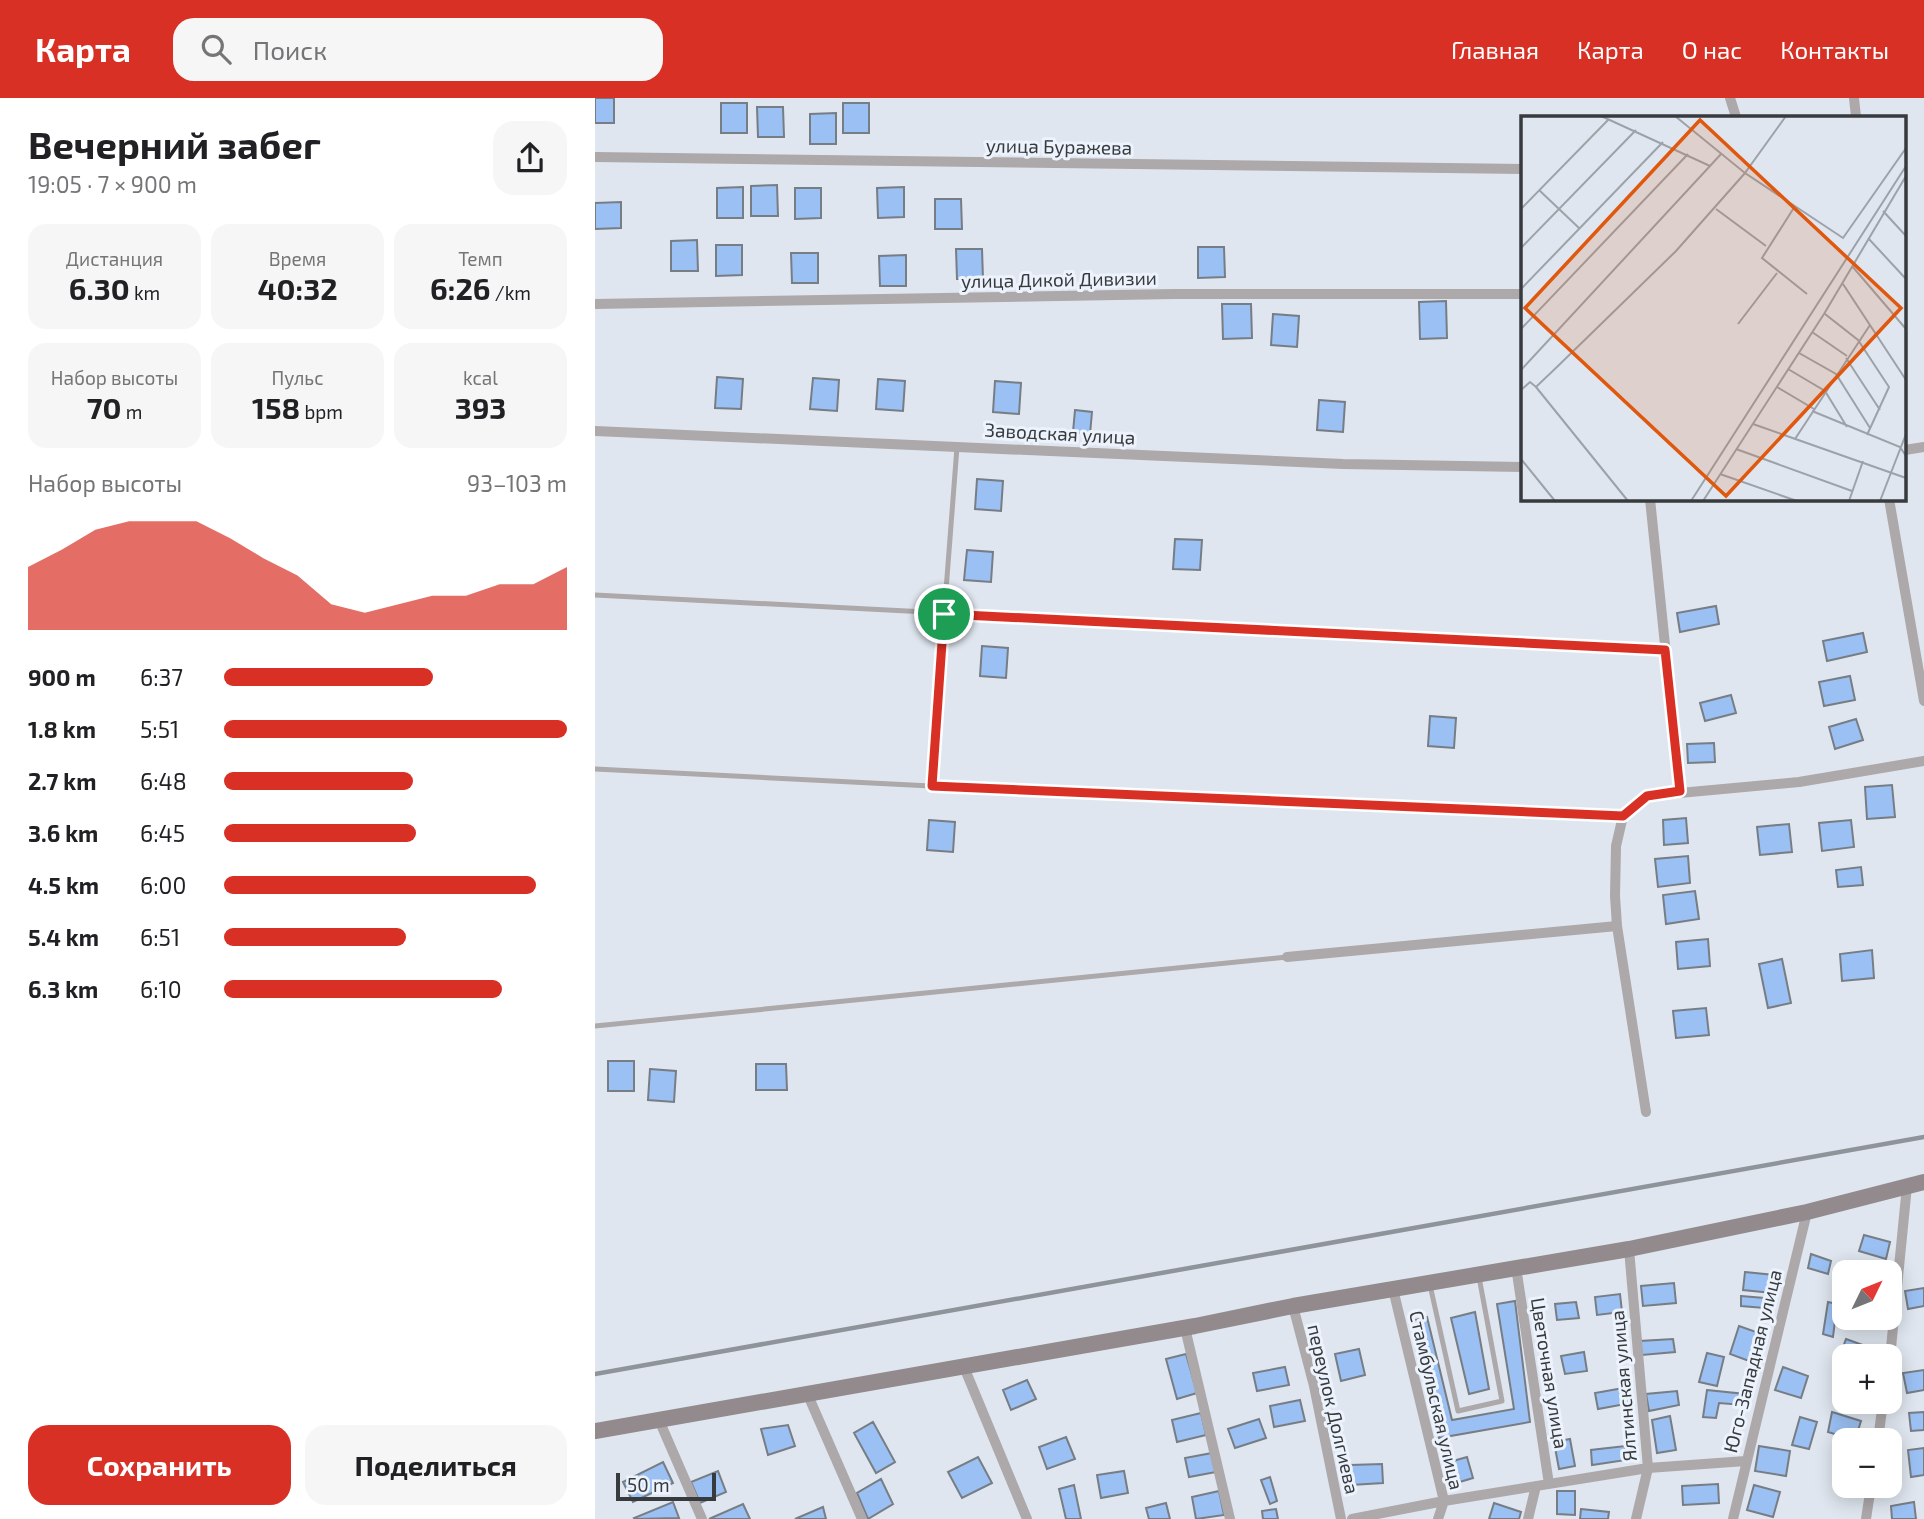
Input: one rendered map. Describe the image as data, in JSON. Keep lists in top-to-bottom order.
{
  "streets": {
    "street": [
      "улица Буражева",
      "улица Дикой Дивизии",
      "Заводская улица",
      "Юго-Западная улица",
      "Цветочная улица",
      "Ялтинская улица",
      "Стамбульская улица",
      "переулок Долгиева"
    ]
  },
  "scale_bar": "50 m",
  "north": "top right",
  "page": {
    "header": "Карта",
    "search": "Поиск",
    "nav": [
      "Главная",
      "Карта",
      "О нас",
      "Контакты"
    ],
    "heading": ["Вечерний забег", "19:05 · 7 × 900 m"],
    "stats": [
      ["Дистанция", "6.30 km"],
      ["Время", "40:32"],
      ["Темп", "6:26 /km"],
      ["Набор высоты", "70 m"],
      ["Пульс", "158 bpm"],
      ["kcal", "393"]
    ],
    "chart": ["Набор высоты", "93–103 m"],
    "list": [
      {
        "name": "900 m",
        "note": "6:37"
      },
      {
        "name": "1.8 km",
        "note": "5:51"
      },
      {
        "name": "2.7 km",
        "note": "6:48"
      },
      {
        "name": "3.6 km",
        "note": "6:45"
      },
      {
        "name": "4.5 km",
        "note": "6:00"
      },
      {
        "name": "5.4 km",
        "note": "6:51"
      },
      {
        "name": "6.3 km",
        "note": "6:10"
      }
    ],
    "map_buttons": ["+", "−"],
    "buttons": ["Сохранить", "Поделиться"],
    "scale": "50 m"
  }
}
